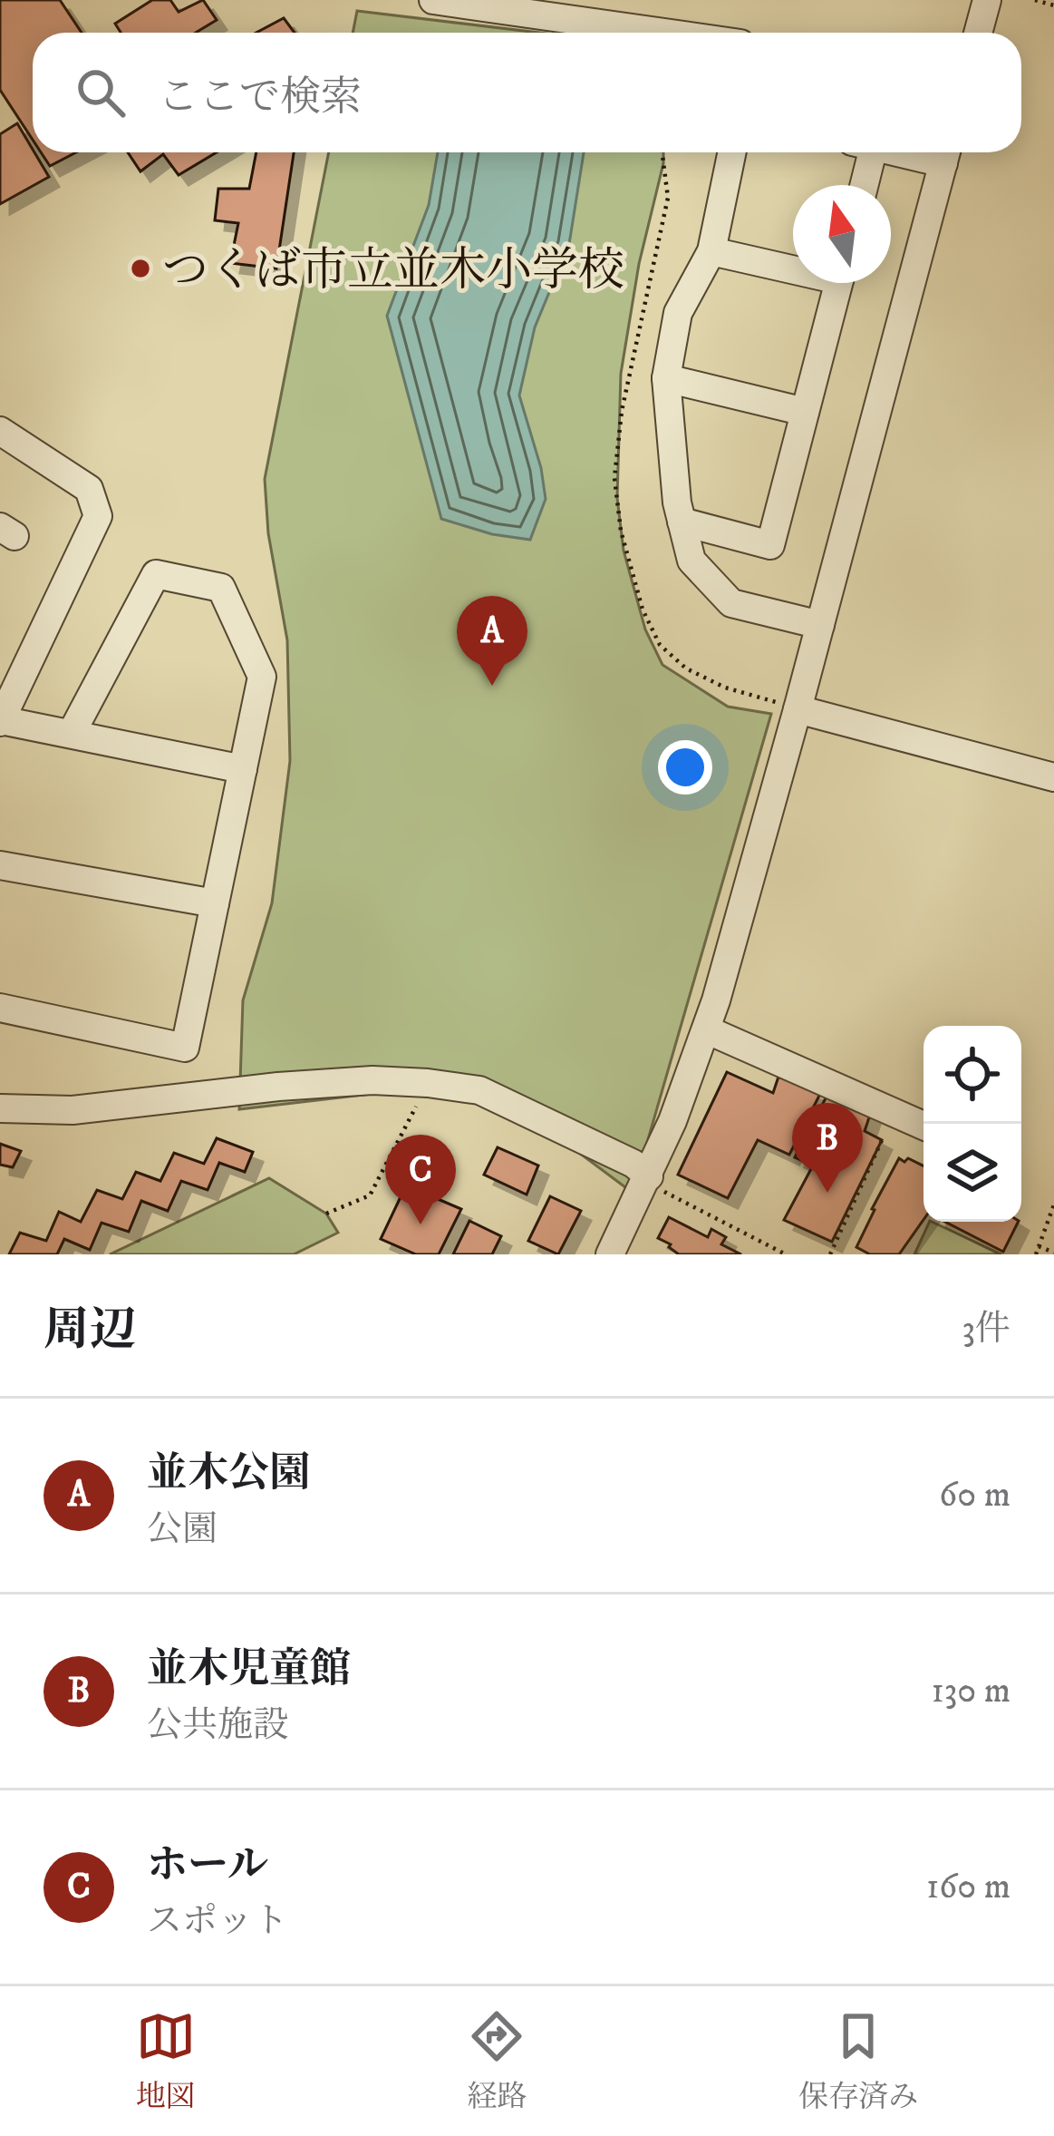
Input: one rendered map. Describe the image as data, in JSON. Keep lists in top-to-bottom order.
{
  "places": ["つくば市立並木小学校"],
  "north": "top",
  "page": {
    "search": "ここで検索",
    "pins": ["A", "B", "C"],
    "heading": ["周辺", "3件"],
    "list": [
      {
        "mark": "A",
        "name": "並木公園",
        "note": "公園",
        "value": "60 m"
      },
      {
        "mark": "B",
        "name": "並木児童館",
        "note": "公共施設",
        "value": "130 m"
      },
      {
        "mark": "C",
        "name": "ホール",
        "note": "スポット",
        "value": "160 m"
      }
    ],
    "nav": ["地図", "経路", "保存済み"]
  }
}
